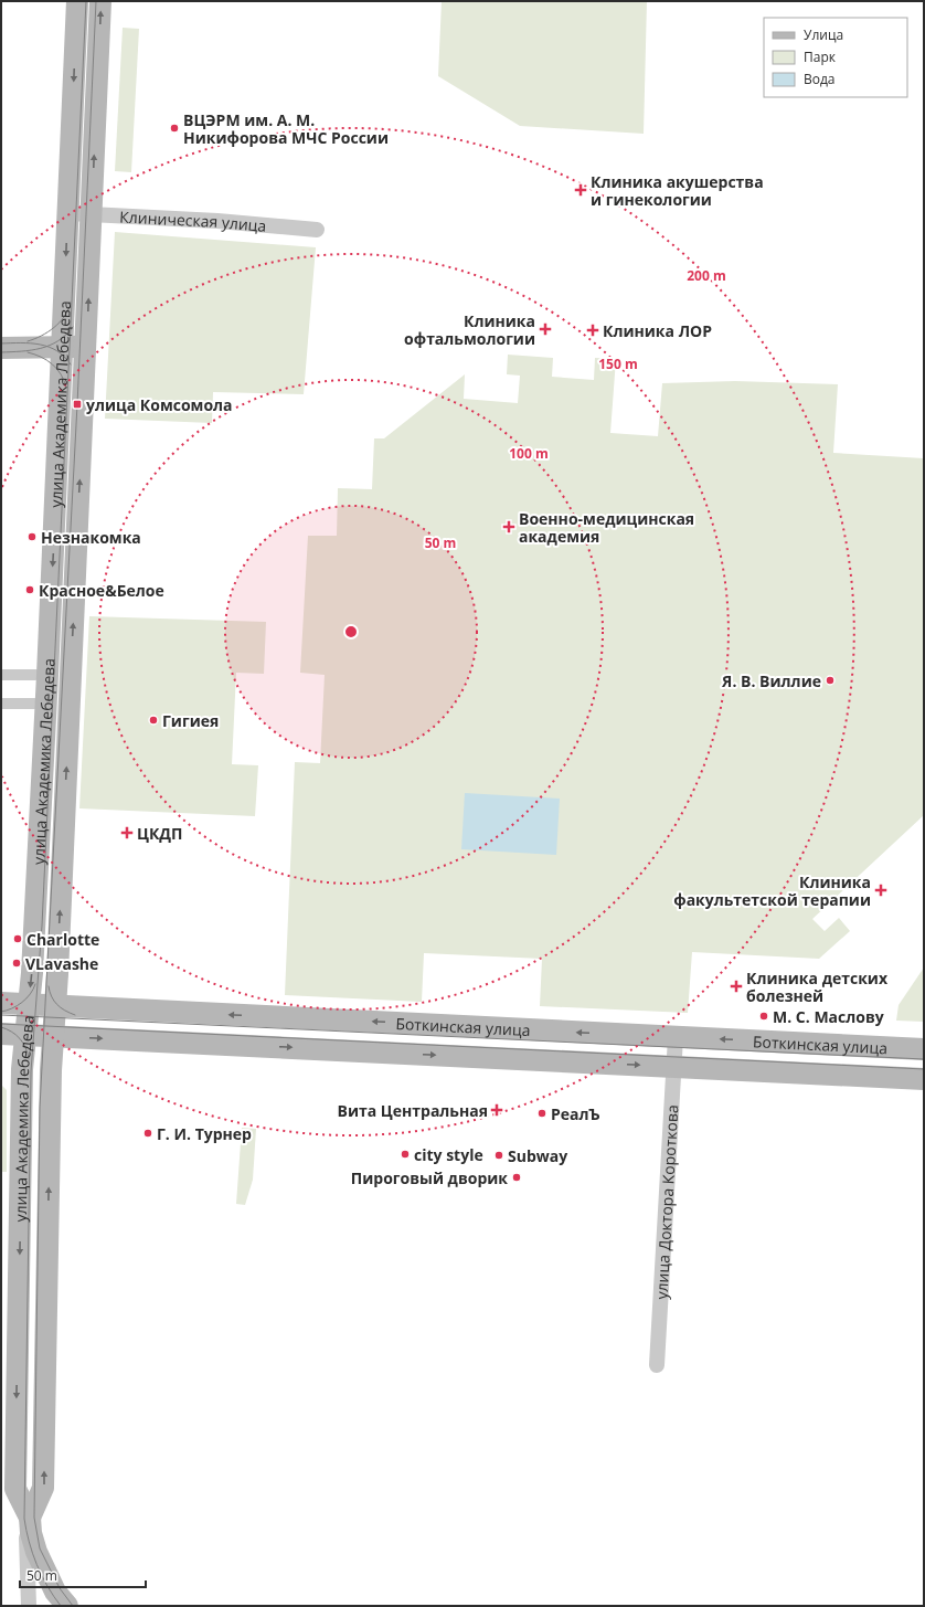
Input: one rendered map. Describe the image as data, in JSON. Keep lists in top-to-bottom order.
{
  "streets": {
    "main road": ["улица Академика Лебедева", "Боткинская улица"],
    "street": ["Клиническая улица", "улица Доктора Короткова"]
  },
  "crossings": [
    ["Клиническая улица", "улица Академика Лебедева"],
    ["улица Академика Лебедева", "Боткинская улица"],
    ["Боткинская улица", "улица Доктора Короткова"]
  ],
  "places": {
    "other": [
      "ВЦЭРМ им. А. М. Никифорова МЧС России",
      "Незнакомка",
      "Красное&Белое",
      "Я. В. Виллие",
      "Гигиея",
      "Charlotte",
      "VLavashe",
      "М. С. Маслову",
      "РеалЪ",
      "Г. И. Турнер",
      "city style",
      "Subway",
      "Пироговый дворик"
    ],
    "health": [
      "Клиника акушерства и гинекологии",
      "Клиника офтальмологии",
      "Клиника ЛОР",
      "Военно-медицинская академия",
      "ЦКДП",
      "Клиника факультетской терапии",
      "Клиника детских болезней",
      "Вита Центральная"
    ],
    "transit": ["улица Комсомола"]
  },
  "legend": ["Улица", "Парк", "Вода"],
  "scale_bar": "50 m",
  "rings": [
    "200 m",
    "150 m",
    "100 m",
    "50 m"
  ]
}
